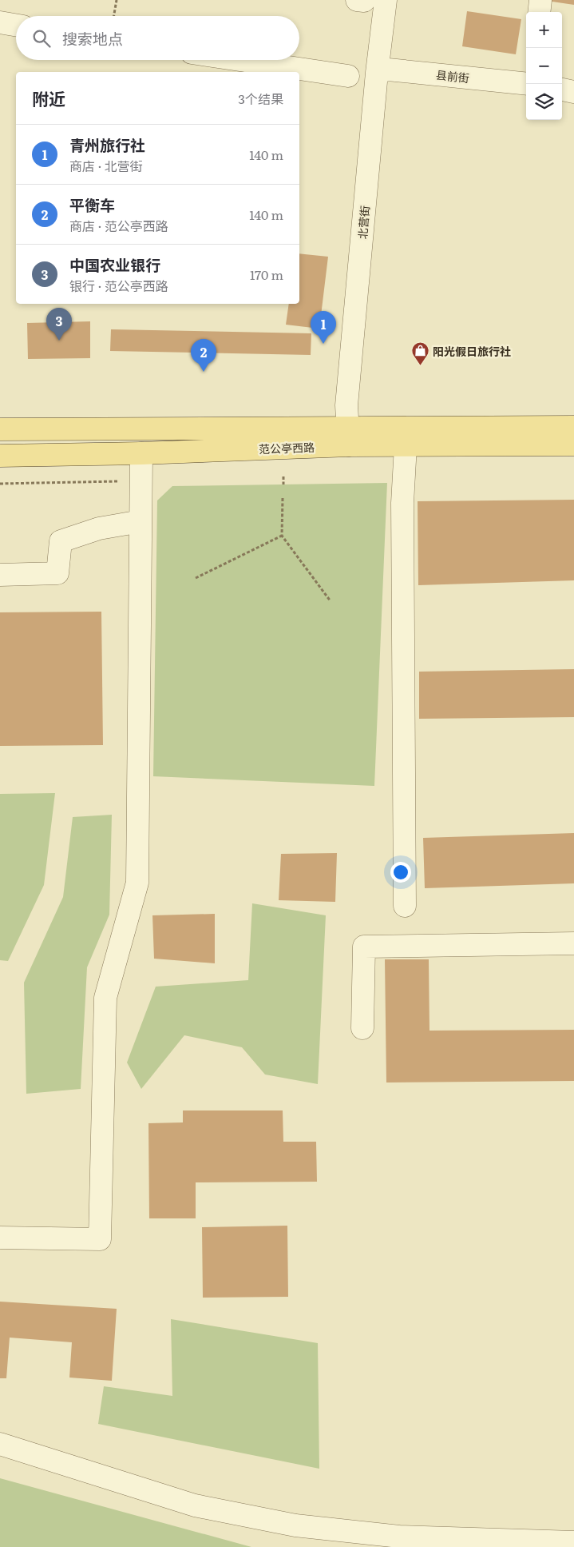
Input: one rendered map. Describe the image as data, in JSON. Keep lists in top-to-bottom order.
{
  "streets": {
    "main road": ["范公亭西路"],
    "street": ["县前街", "北营街"]
  },
  "crossings": [
    ["县前街", "北营街"],
    ["北营街", "范公亭西路"]
  ],
  "places": {
    "shop": ["阳光假日旅行社"]
  },
  "page": {
    "map_buttons": ["+", "−"],
    "search": "搜索地点",
    "heading": ["附近", "3个结果"],
    "list": [
      {
        "mark": "1",
        "name": "青州旅行社",
        "note": "商店 · 北营街",
        "value": "140 m"
      },
      {
        "mark": "2",
        "name": "平衡车",
        "note": "商店 · 范公亭西路",
        "value": "140 m"
      },
      {
        "mark": "3",
        "name": "中国农业银行",
        "note": "银行 · 范公亭西路",
        "value": "170 m"
      }
    ],
    "pins": ["3", "1", "2"]
  }
}
